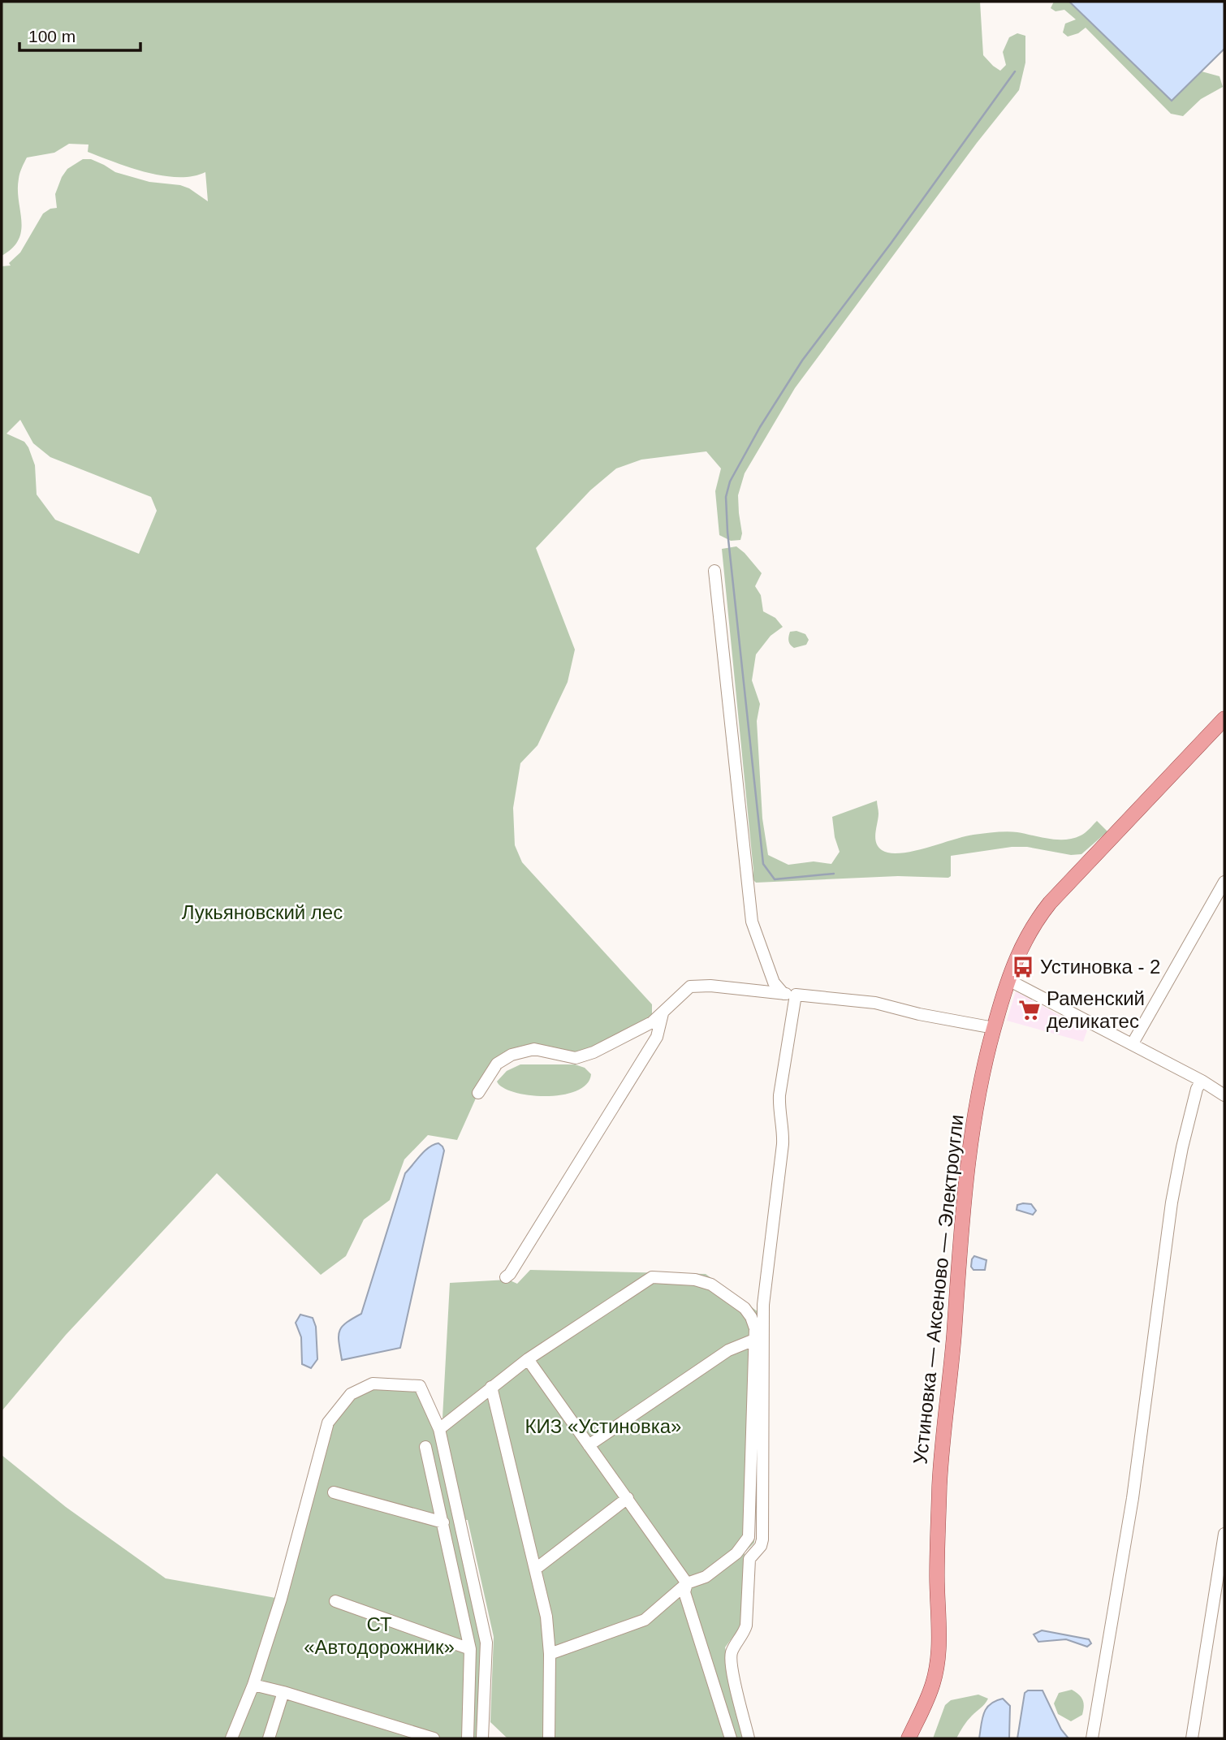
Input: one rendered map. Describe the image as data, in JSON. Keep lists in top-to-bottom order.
{
  "streets": {
    "main road": ["Устиновка — Аксеново — Электроугли"]
  },
  "parks": ["Лукьяновский лес", "КИЗ «Устиновка»", "СТ «Автодорожник»"],
  "places": {
    "bus stop": ["Устиновка - 2"],
    "supermarket": ["Раменский деликатес"]
  },
  "scale_bar": "100 m"
}
